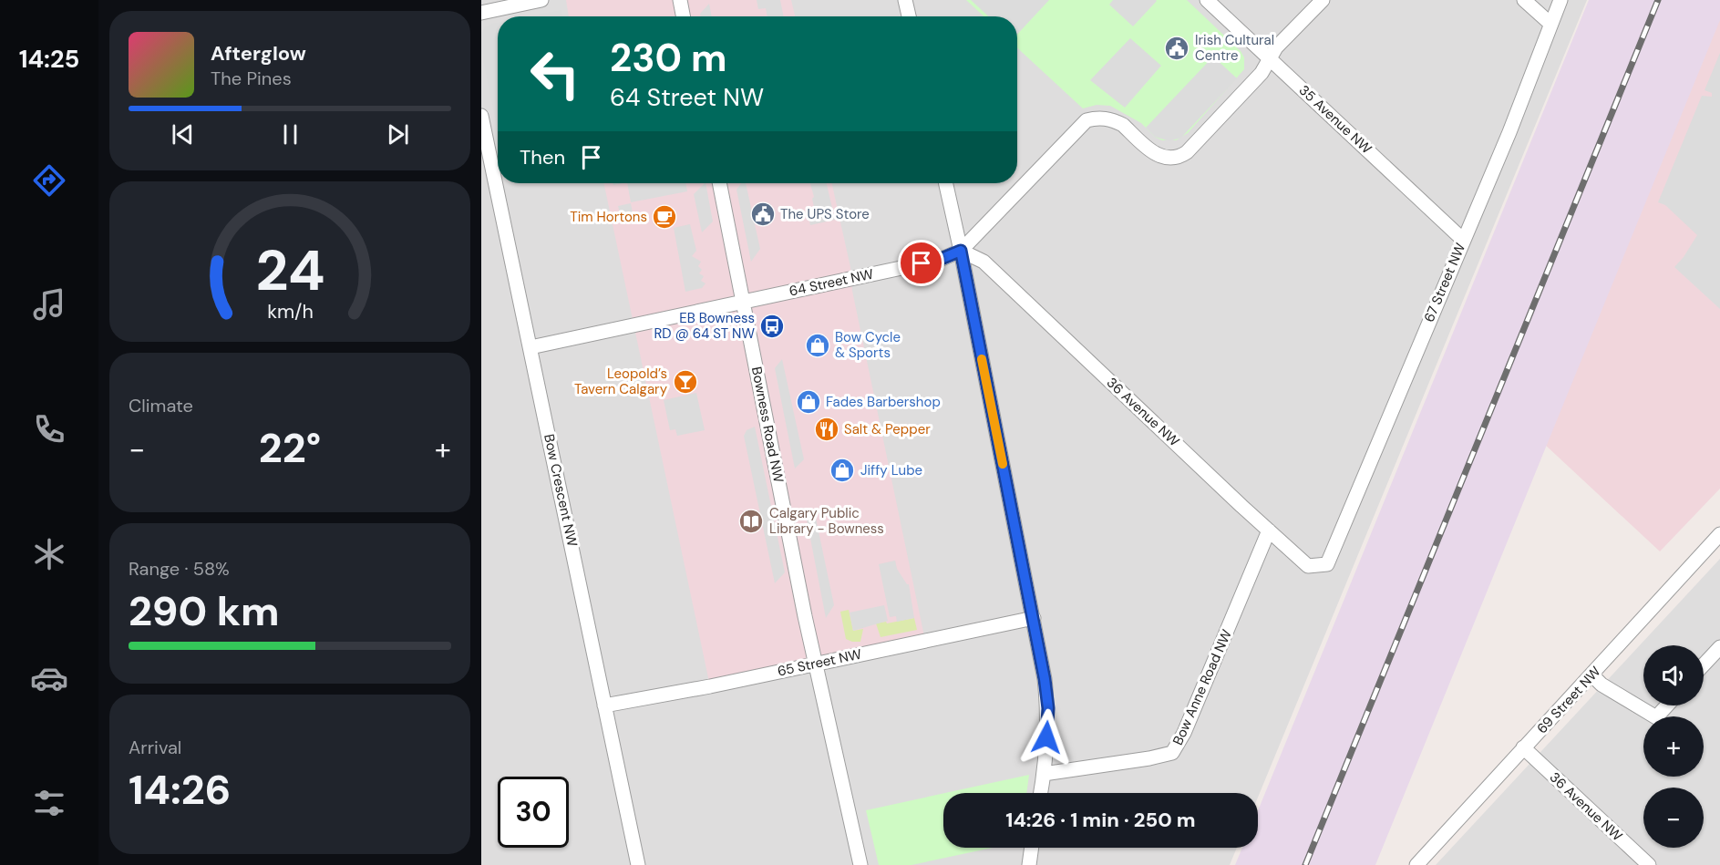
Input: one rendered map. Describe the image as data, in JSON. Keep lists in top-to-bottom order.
{
  "streets": {
    "street": [
      "35 Avenue NW",
      "64 Street NW",
      "67 Street NW",
      "36 Avenue NW",
      "Bowness Road NW",
      "Bow Crescent NW",
      "65 Street NW",
      "Bow Anne Road NW",
      "69 Street NW"
    ]
  },
  "crossings": [
    ["35 Avenue NW", "64 Street NW"],
    ["35 Avenue NW", "67 Street NW"],
    ["64 Street NW", "36 Avenue NW"],
    ["64 Street NW", "Bowness Road NW"],
    ["64 Street NW", "Bow Crescent NW"],
    ["67 Street NW", "36 Avenue NW"],
    ["36 Avenue NW", "Bow Anne Road NW"],
    ["36 Avenue NW", "69 Street NW"],
    ["Bowness Road NW", "65 Street NW"],
    ["Bow Crescent NW", "65 Street NW"]
  ],
  "places": {
    "public building": ["Irish Cultural Centre", "The UPS Store"],
    "cafe": ["Tim Hortons"],
    "bus stop": ["EB Bowness RD @ 64 ST NW"],
    "shop": ["Bow Cycle & Sports", "Fades Barbershop", "Jiffy Lube"],
    "bar": ["Leopold’s Tavern Calgary"],
    "restaurant": ["Salt & Pepper"],
    "library": ["Calgary Public Library - Bowness"]
  },
  "page": {
    "tabs": "14:25",
    "turn": ["230 m", "64 Street NW"],
    "song": ["Afterglow", "The Pines"],
    "then": "Then",
    "tile": [
      "Climate",
      ["Range · 58%", "290 km"],
      ["Arrival", "14:26"]
    ],
    "heat": ["−", "22°", "+"],
    "map_buttons": ["+", "−"],
    "limit": "30",
    "trip": "14:26 · 1 min · 250 m",
    "gauge": ["24", "km/h"]
  }
}
